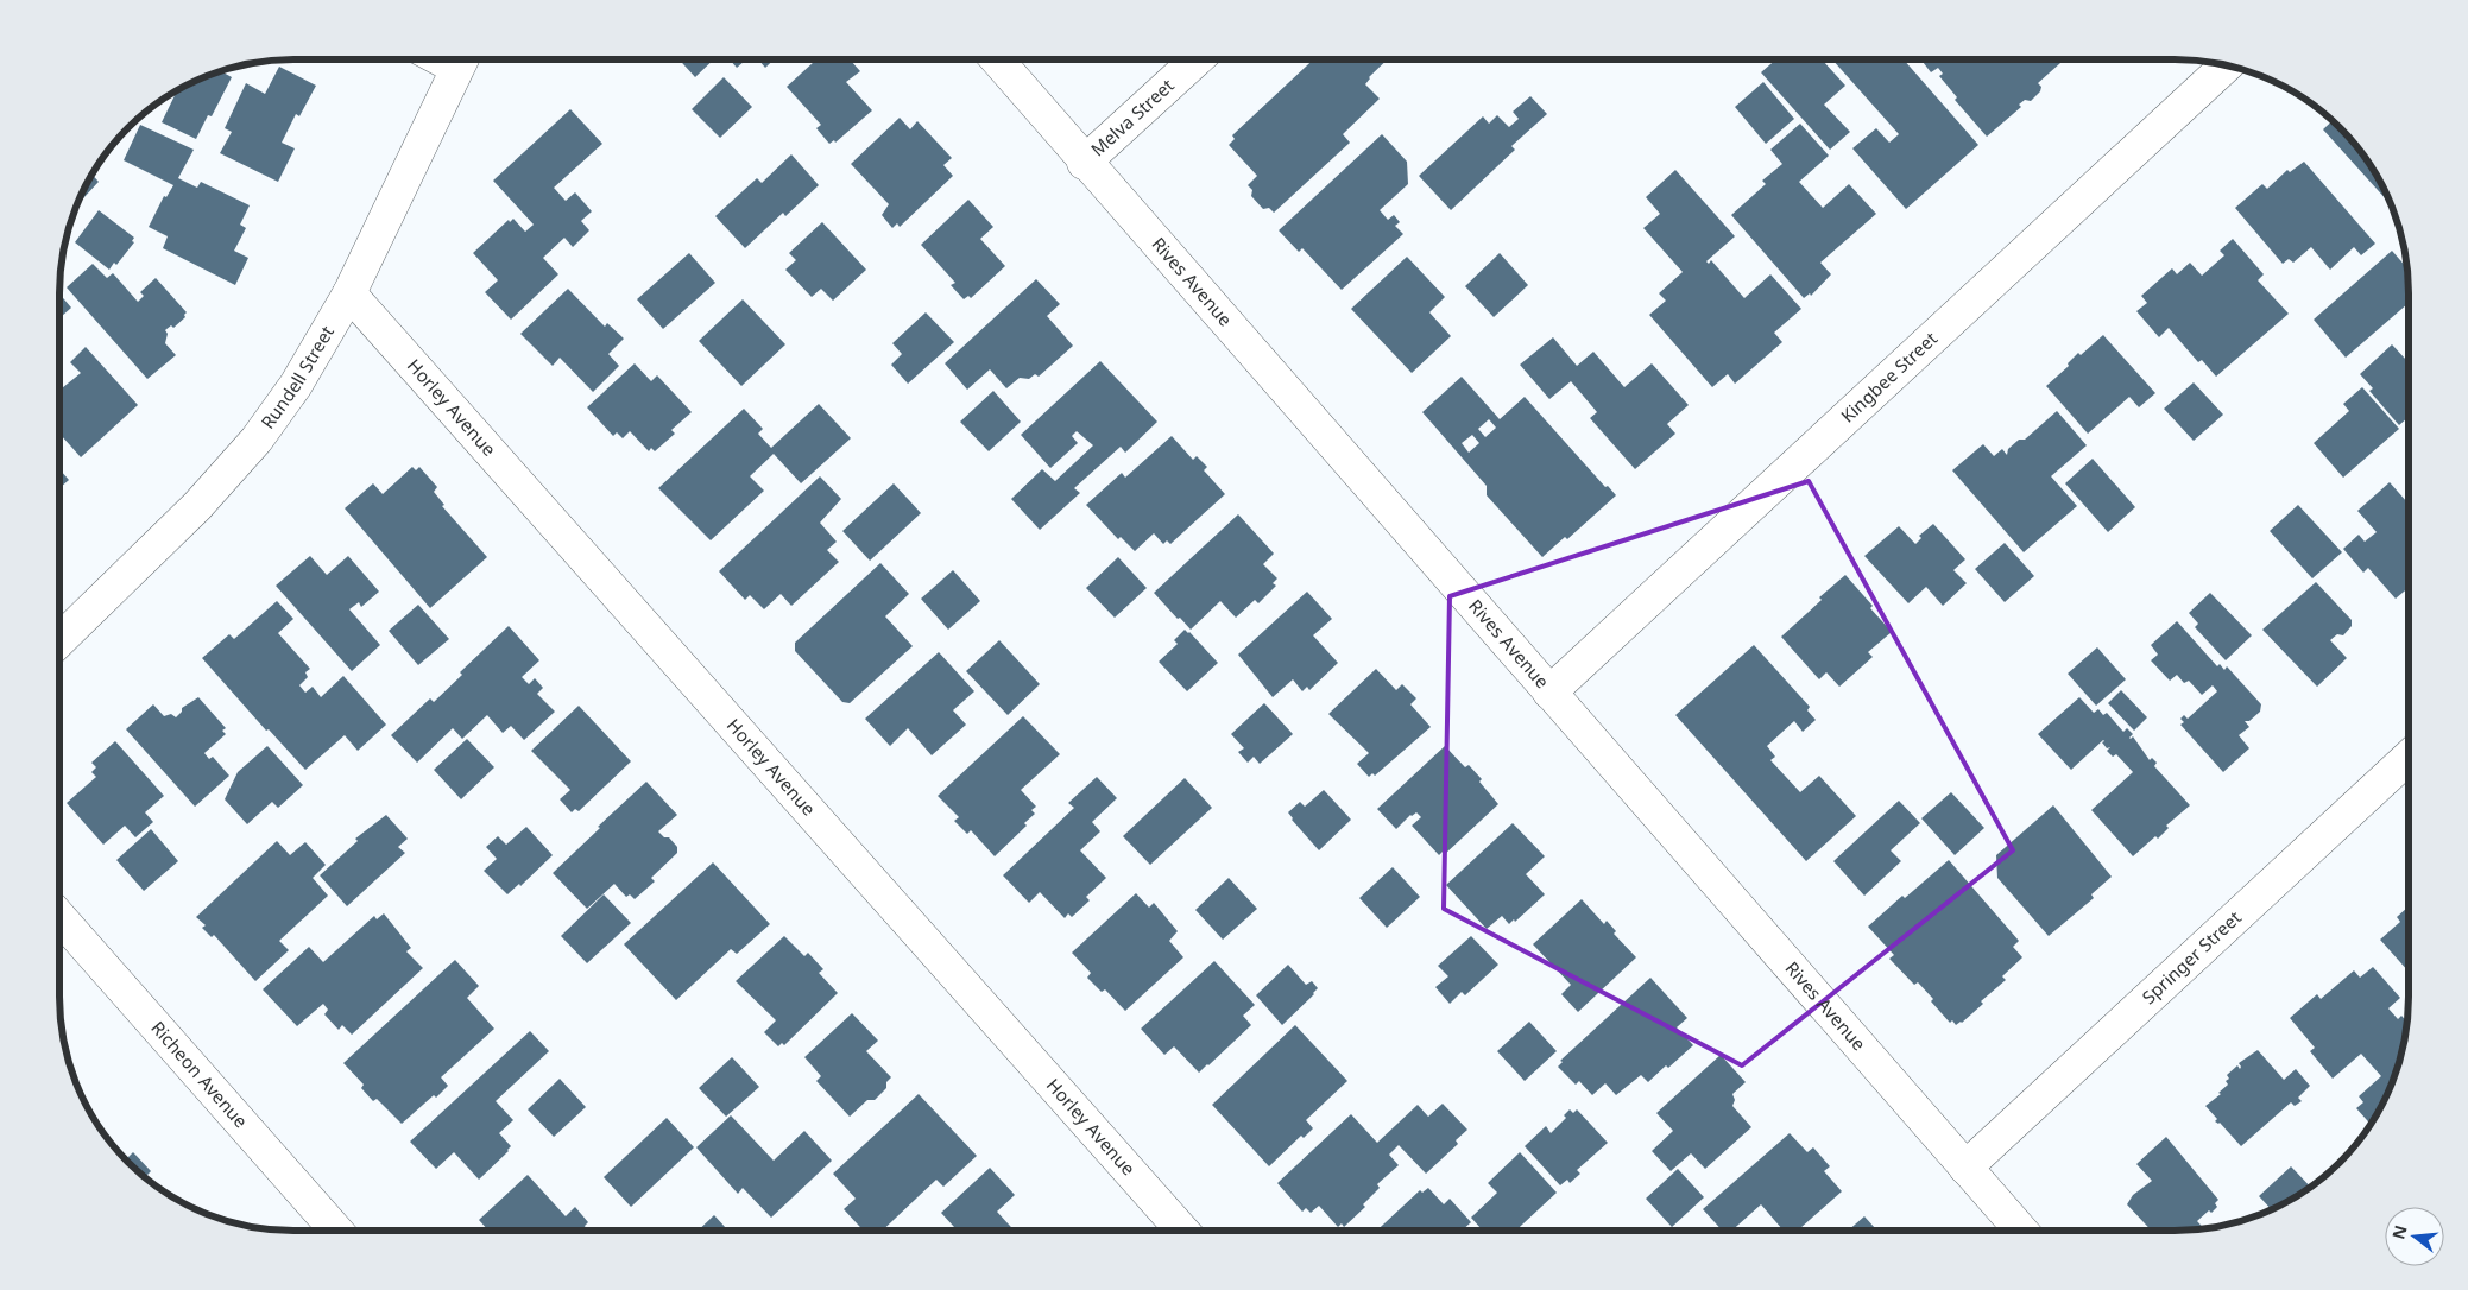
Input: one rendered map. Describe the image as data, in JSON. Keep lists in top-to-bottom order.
{
  "streets": {
    "street": [
      "Melva Street",
      "Rives Avenue",
      "Rundell Street",
      "Kingbee Street",
      "Horley Avenue",
      "Springer Street",
      "Richeon Avenue"
    ]
  },
  "crossings": [
    ["Melva Street", "Rives Avenue"],
    ["Rives Avenue", "Kingbee Street"],
    ["Rives Avenue", "Springer Street"],
    ["Rundell Street", "Horley Avenue"]
  ],
  "north": "left"
}
